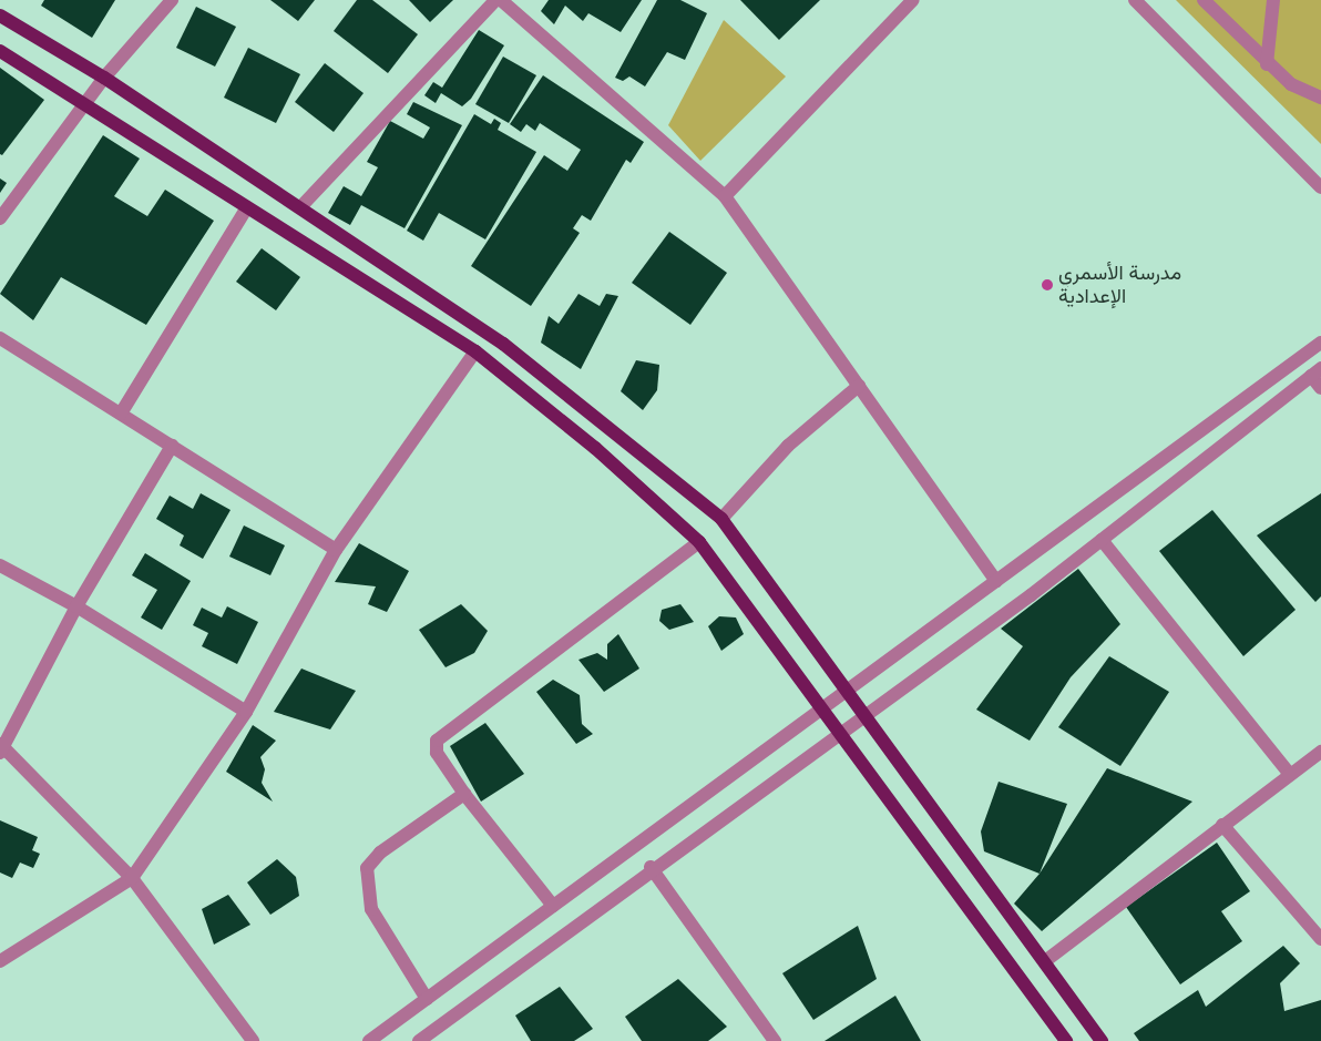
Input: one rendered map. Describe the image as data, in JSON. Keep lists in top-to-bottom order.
{
  "places": ["مدرسة الأسمري الإعدادية"]
}
